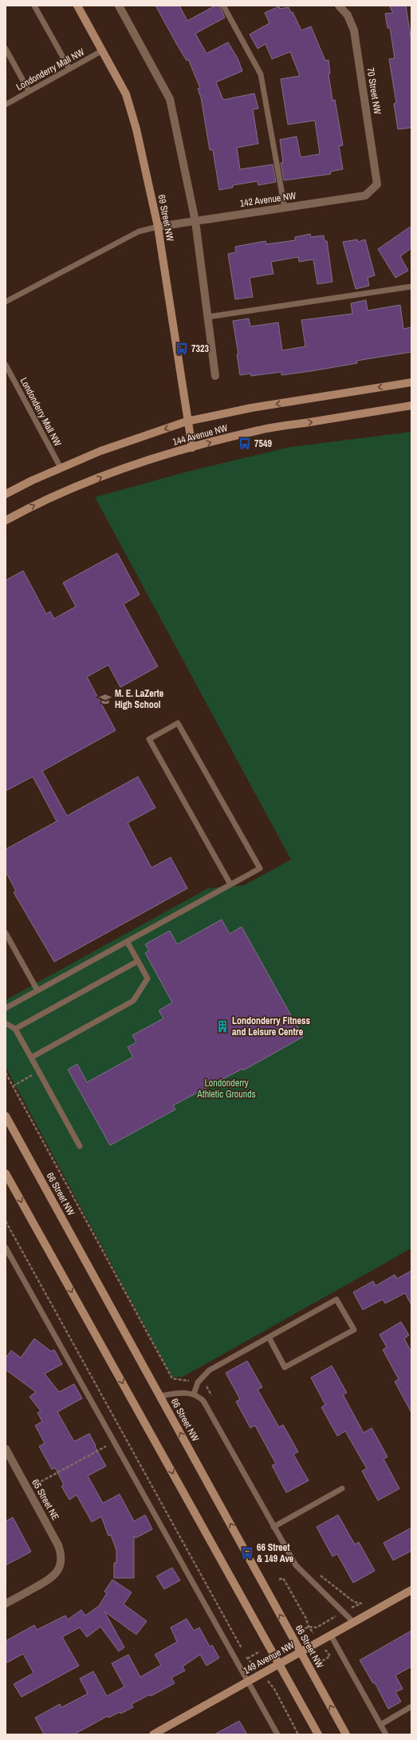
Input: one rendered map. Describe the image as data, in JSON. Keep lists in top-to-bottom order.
{
  "streets": {
    "street": [
      "70 Street NW",
      "142 Avenue NW",
      "69 Street NW",
      "144 Avenue NW",
      "66 Street NW",
      "65 Street NE",
      "149 Avenue NW"
    ],
    "lane": ["Londonderry Mall NW"]
  },
  "crossings": [
    ["Londonderry Mall NW", "69 Street NW"],
    ["Londonderry Mall NW", "144 Avenue NW"],
    ["70 Street NW", "142 Avenue NW"],
    ["142 Avenue NW", "69 Street NW"],
    ["69 Street NW", "144 Avenue NW"],
    ["66 Street NW", "149 Avenue NW"]
  ],
  "parks": ["Londonderry Athletic Grounds"],
  "places": {
    "bus stop": ["7323", "7549", "66 Street & 149 Ave"],
    "school or university": ["M. E. LaZerte High School"],
    "building": ["Londonderry Fitness and Leisure Centre"]
  }
}
